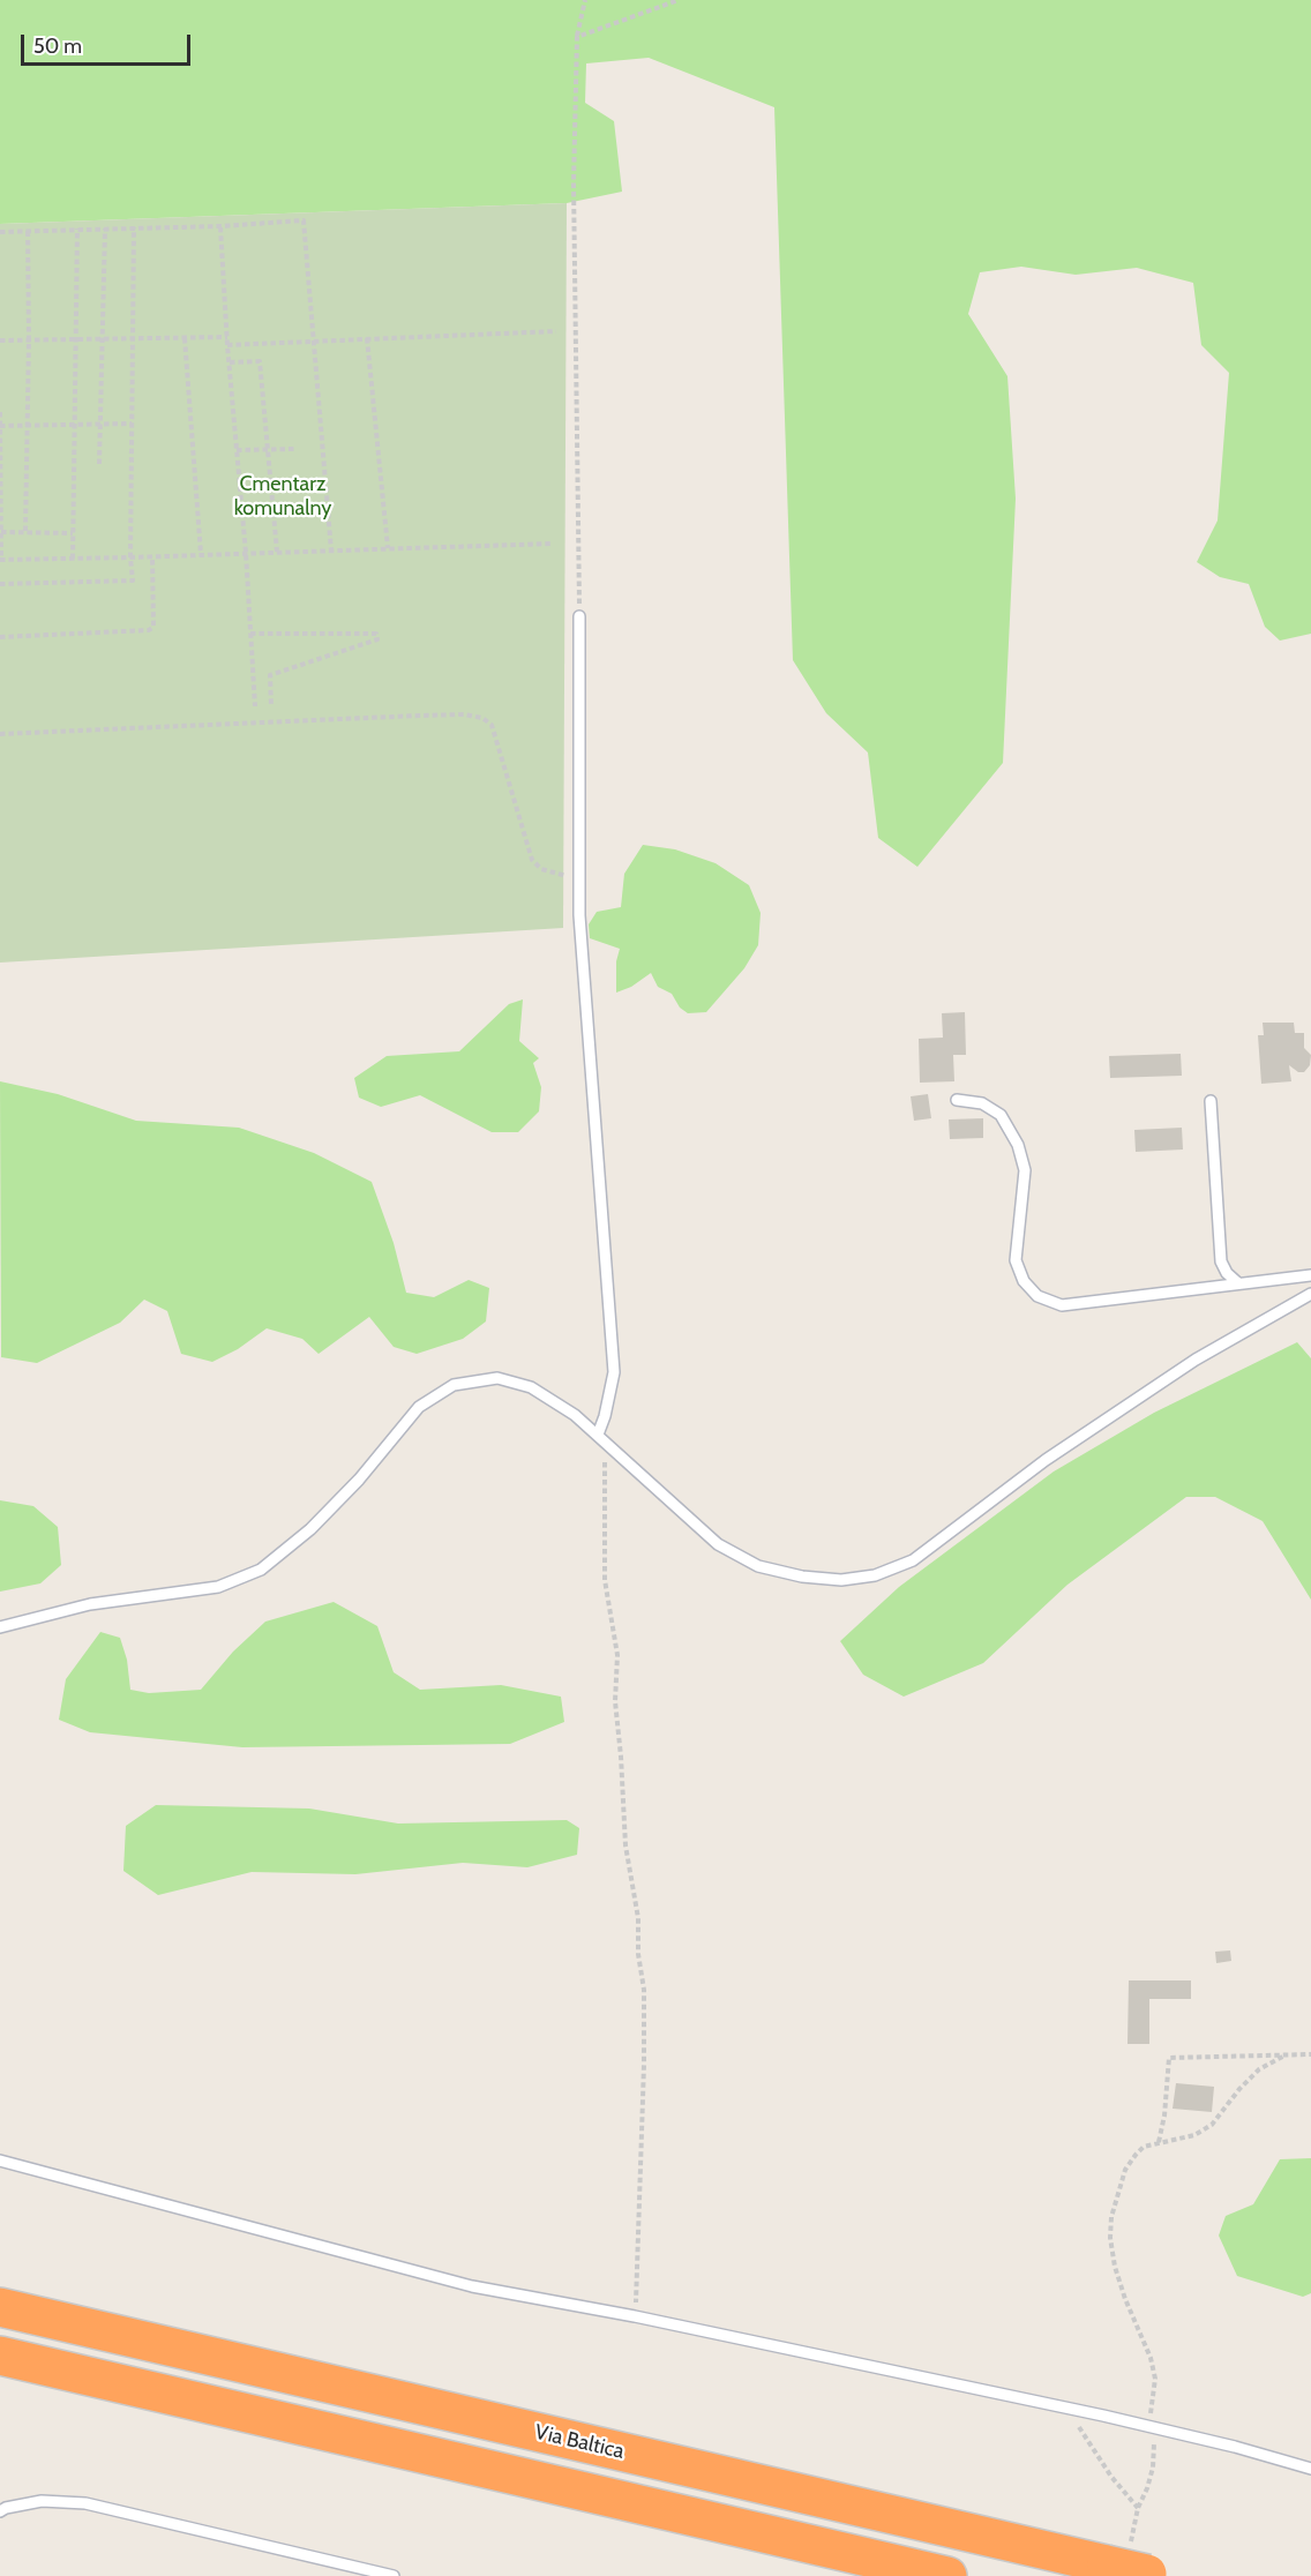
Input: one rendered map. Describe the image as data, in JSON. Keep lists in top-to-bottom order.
{
  "streets": {
    "highway": ["Via Baltica"]
  },
  "parks": ["Cmentarz komunalny"],
  "scale_bar": "50 m"
}
